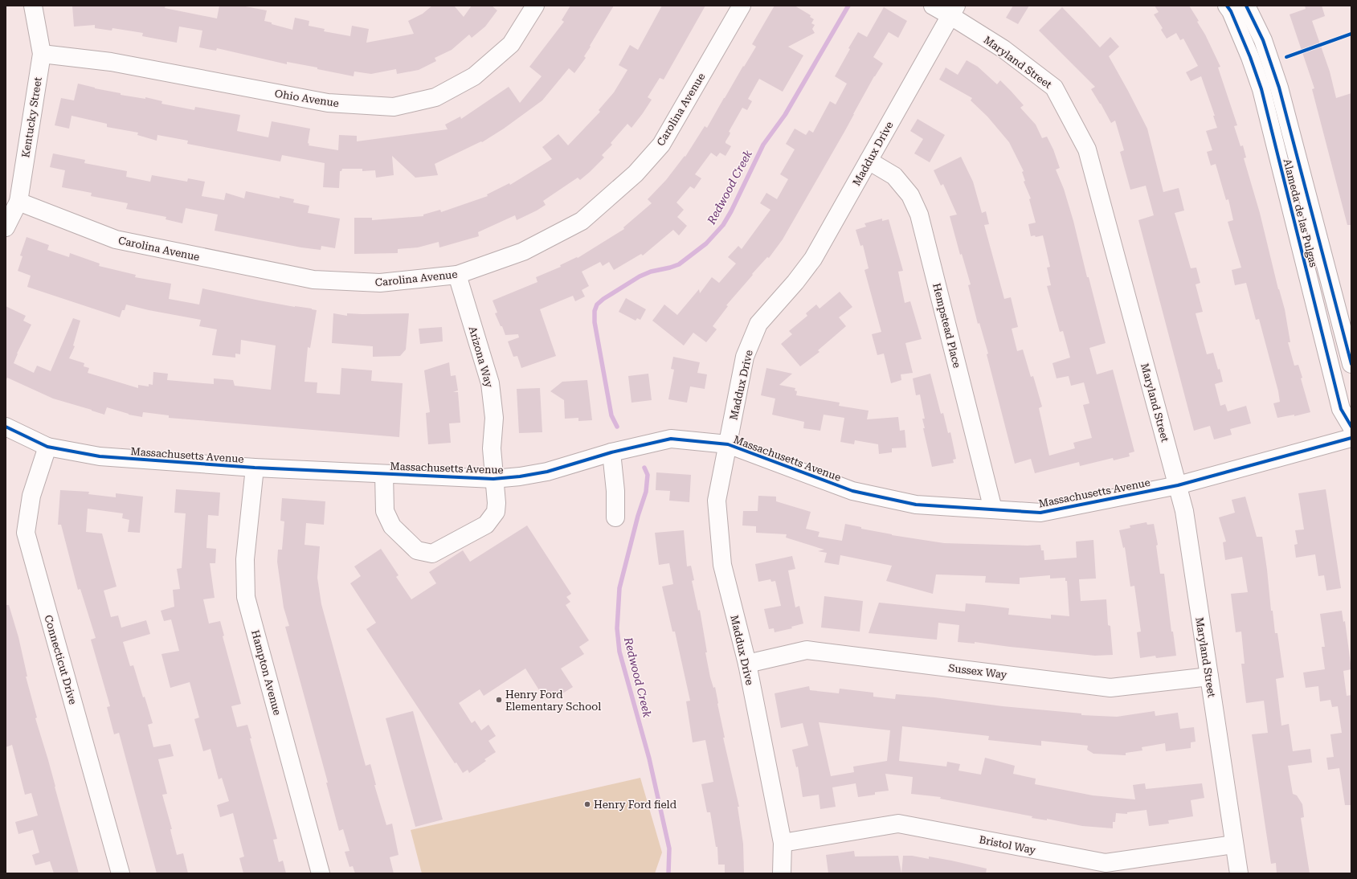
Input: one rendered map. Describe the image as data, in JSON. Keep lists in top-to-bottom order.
{
  "streets": {
    "street": [
      "Maryland Street",
      "Ohio Avenue",
      "Carolina Avenue",
      "Kentucky Street",
      "Maddux Drive",
      "Alameda de las Pulgas",
      "Hempstead Place",
      "Arizona Way",
      "Massachusetts Avenue",
      "Connecticut Drive",
      "Sussex Way",
      "Hampton Avenue",
      "Bristol Way"
    ]
  },
  "crossings": [
    ["Maryland Street", "Maddux Drive"],
    ["Maryland Street", "Massachusetts Avenue"],
    ["Maryland Street", "Sussex Way"],
    ["Maryland Street", "Bristol Way"],
    ["Ohio Avenue", "Kentucky Street"],
    ["Carolina Avenue", "Kentucky Street"],
    ["Carolina Avenue", "Arizona Way"],
    ["Maddux Drive", "Hempstead Place"],
    ["Maddux Drive", "Massachusetts Avenue"],
    ["Maddux Drive", "Sussex Way"],
    ["Maddux Drive", "Bristol Way"],
    ["Hempstead Place", "Massachusetts Avenue"],
    ["Arizona Way", "Massachusetts Avenue"],
    ["Massachusetts Avenue", "Connecticut Drive"],
    ["Massachusetts Avenue", "Hampton Avenue"]
  ],
  "water": ["Redwood Creek"],
  "places": ["Henry Ford Elementary School", "Henry Ford field"]
}
